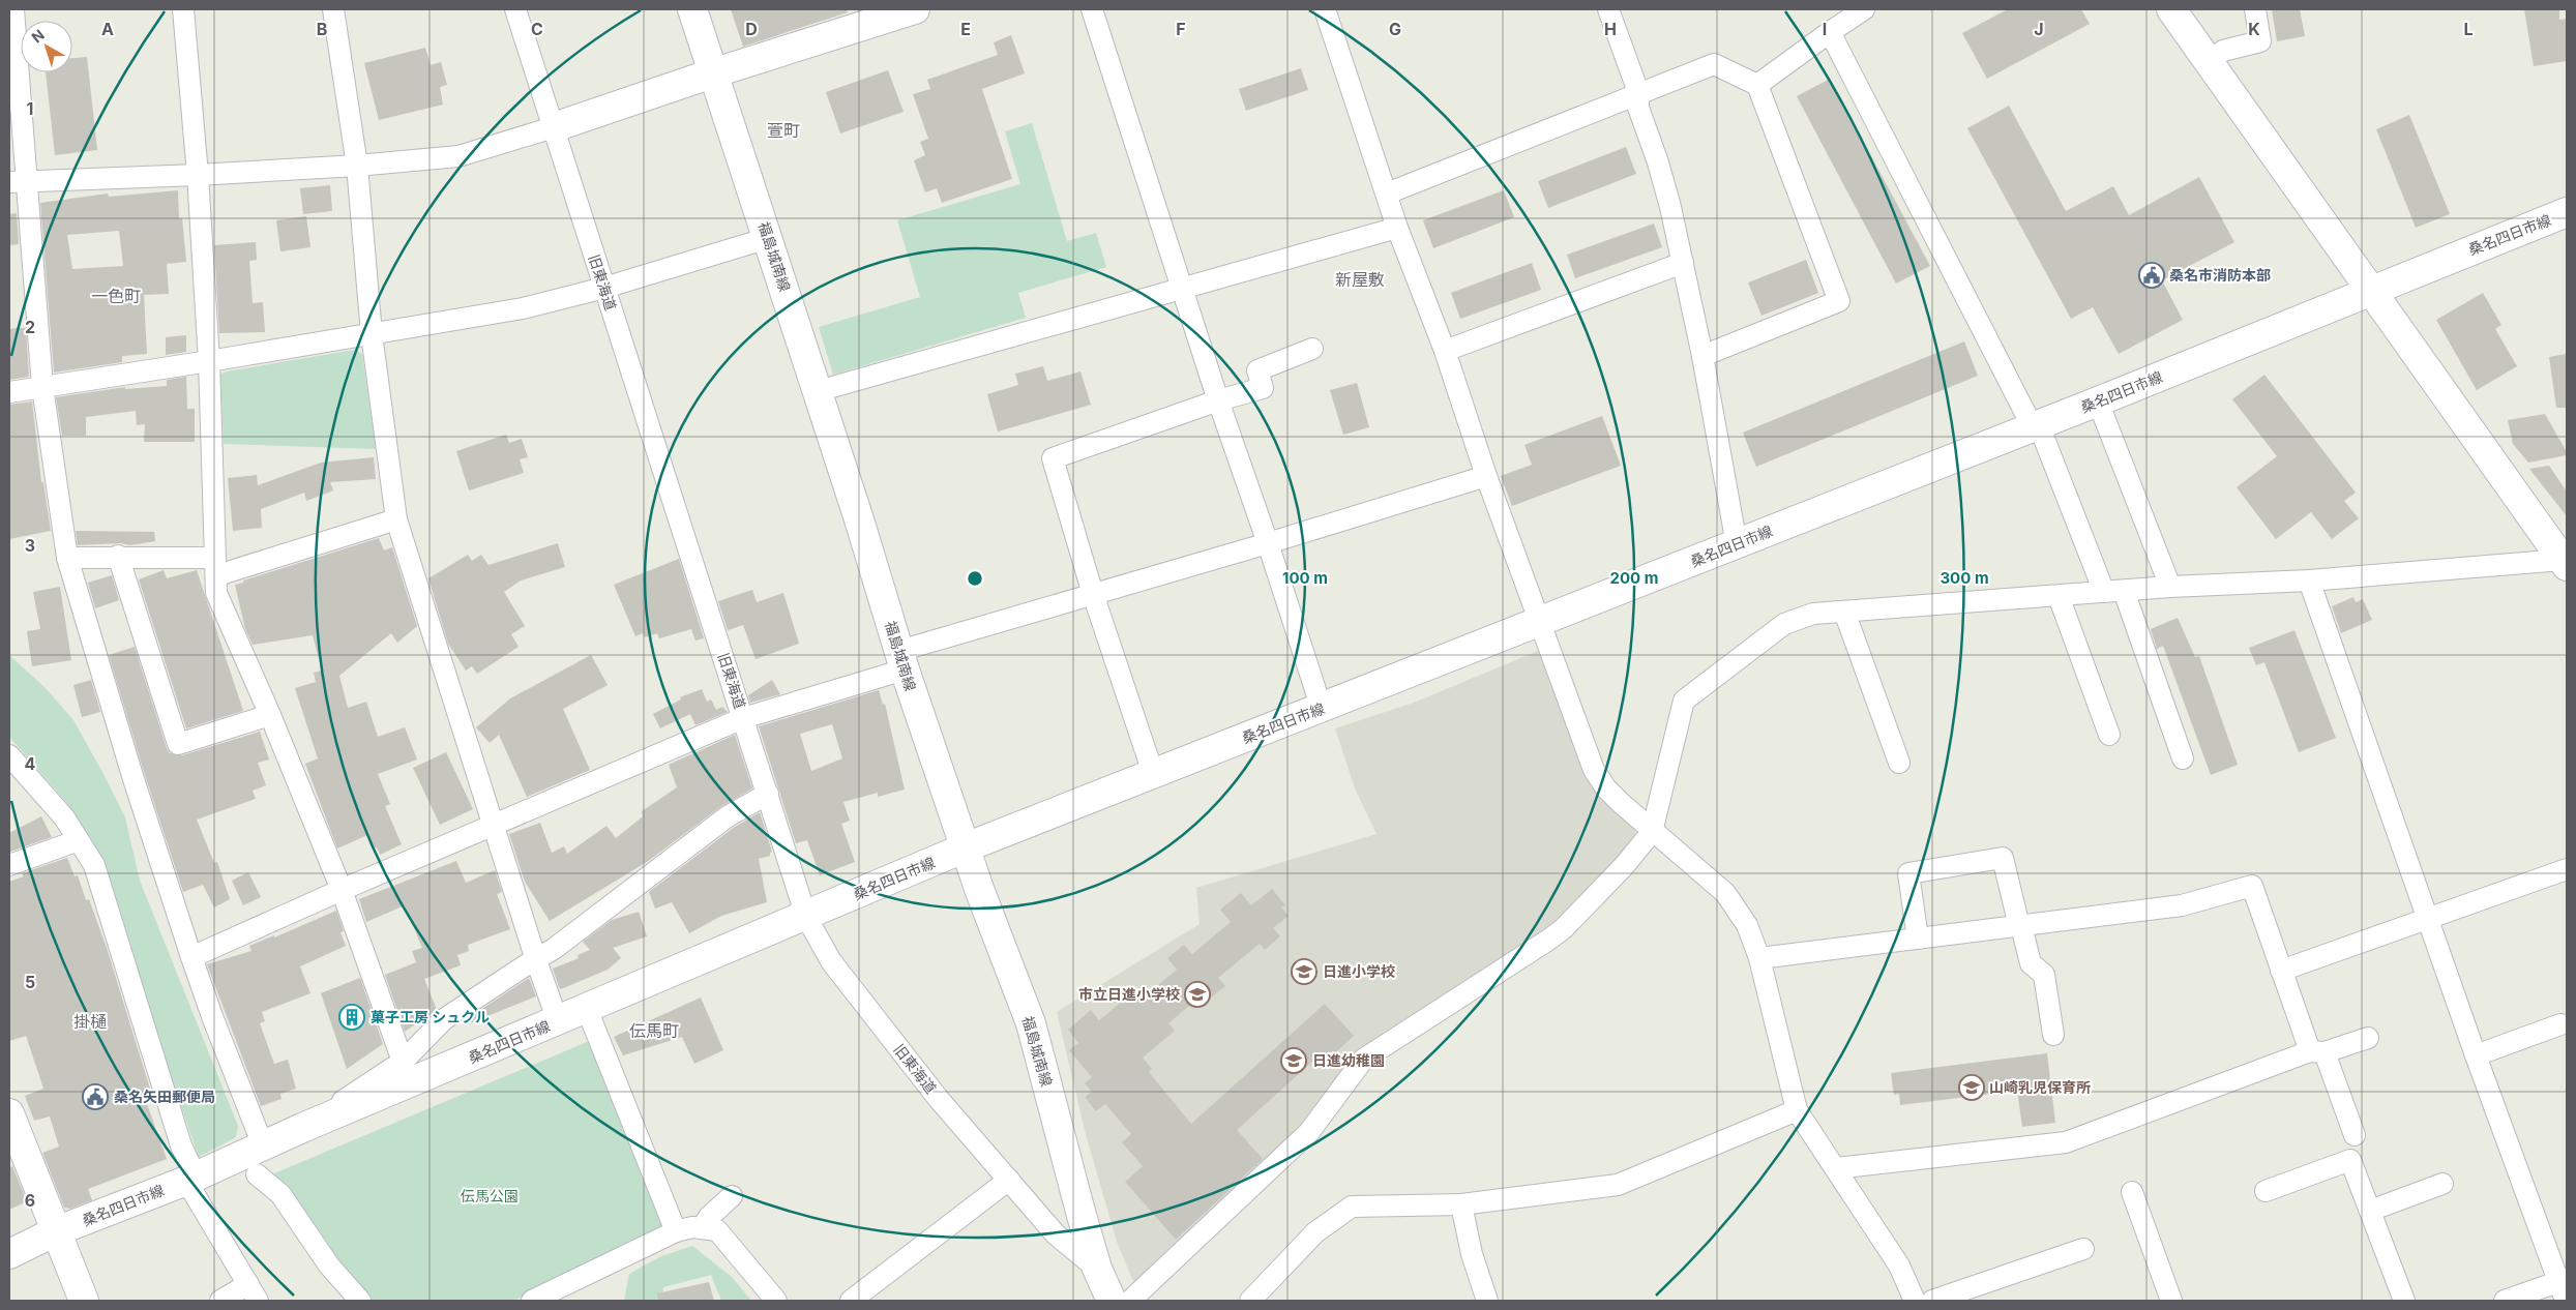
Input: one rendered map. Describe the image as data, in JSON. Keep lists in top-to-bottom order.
{
  "streets": {
    "main road": ["桑名四日市線", "福島城南線"],
    "street": ["旧東海道"]
  },
  "crossings": [
    ["桑名四日市線", "福島城南線"],
    ["桑名四日市線", "旧東海道"],
    ["福島城南線", "旧東海道"]
  ],
  "districts": [
    "萱町",
    "新屋敷",
    "一色町",
    "掛樋",
    "伝馬町"
  ],
  "parks": ["伝馬公園"],
  "places": {
    "public building": ["桑名市消防本部", "桑名矢田郵便局"],
    "school or university": [
      "日進小学校",
      "市立日進小学校",
      "日進幼稚園",
      "山崎乳児保育所"
    ],
    "building": ["菓子工房 シュクル"]
  },
  "north": "top left",
  "grid": {
    "columns": [
      "A",
      "B",
      "C",
      "D",
      "E",
      "F",
      "G",
      "H",
      "I",
      "J",
      "K",
      "L"
    ],
    "rows": [
      "1",
      "2",
      "3",
      "4",
      "5",
      "6"
    ]
  },
  "rings": ["100 m", "200 m", "300 m"]
}
